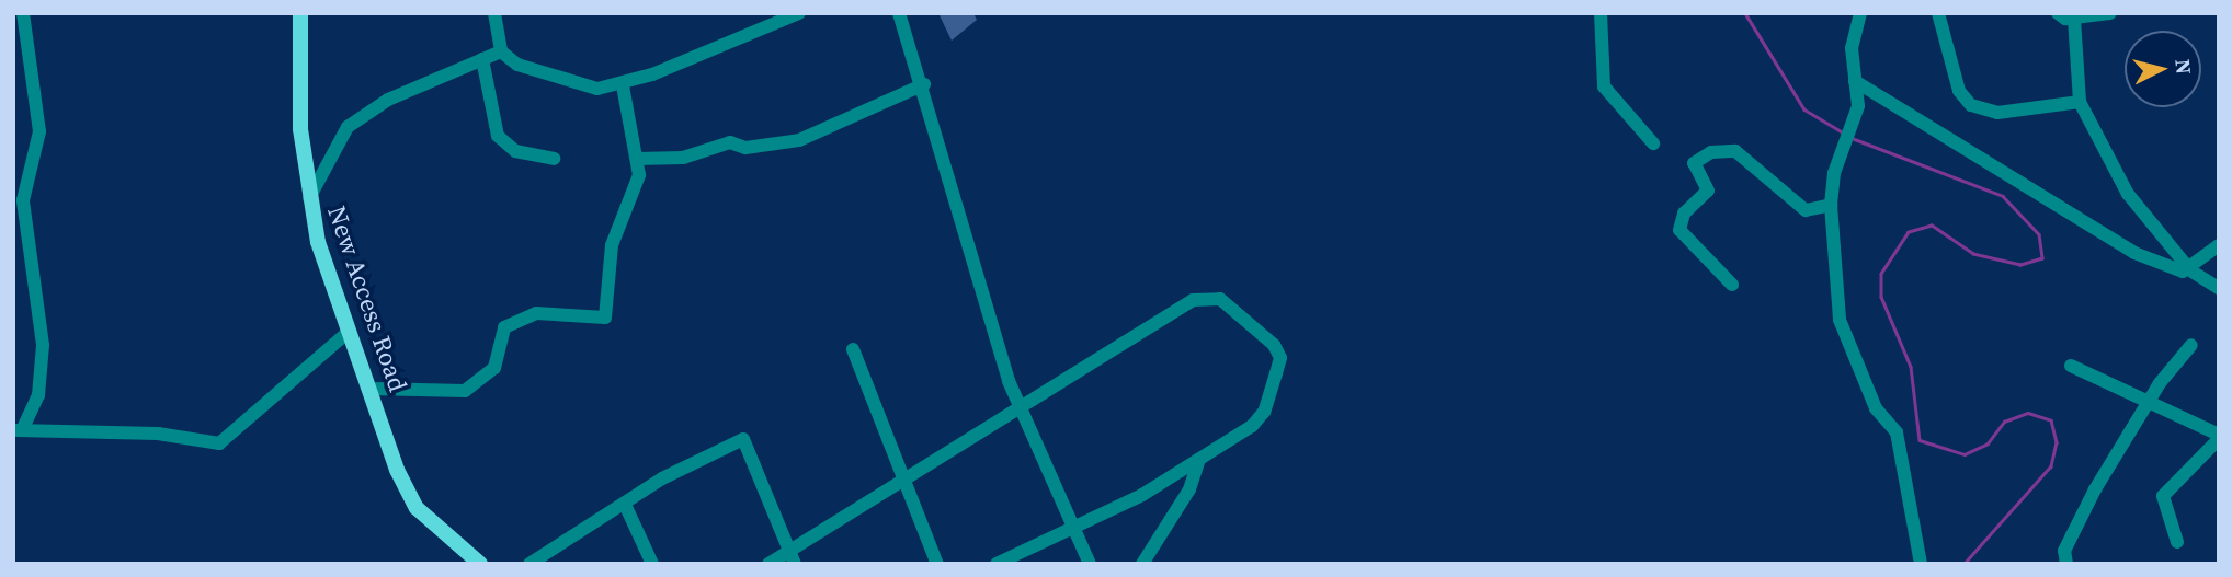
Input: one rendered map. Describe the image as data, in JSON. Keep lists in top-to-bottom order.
{
  "streets": {
    "main road": ["New Access Road"]
  },
  "north": "right"
}
